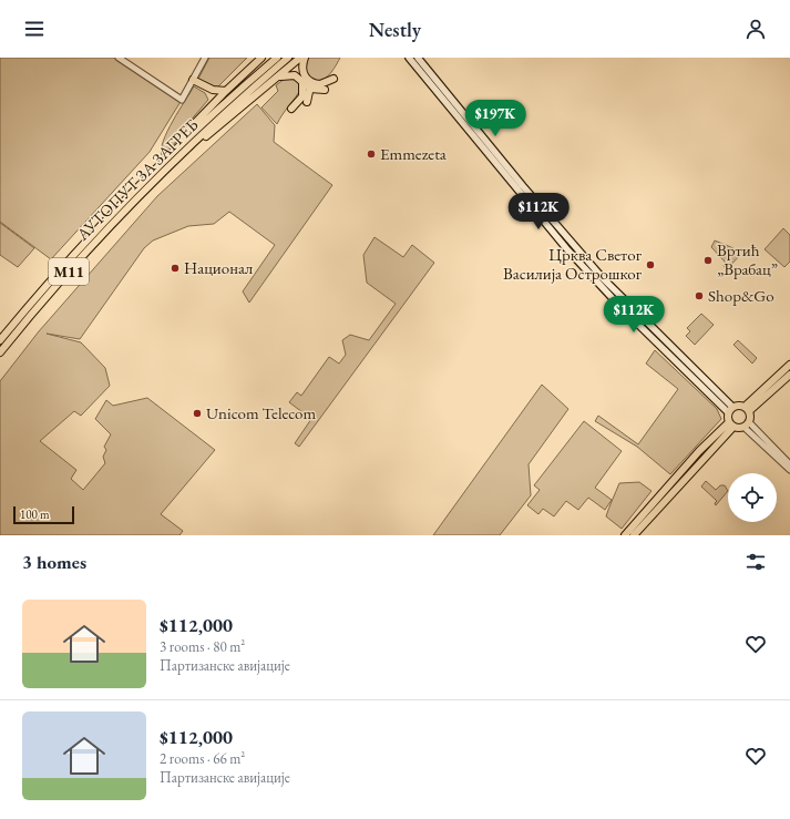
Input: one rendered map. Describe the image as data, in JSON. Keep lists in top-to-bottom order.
{
  "streets": {
    "main road": ["АУТОПУТ ЗА ЗАГРЕБ", "M11"]
  },
  "places": [
    "Emmezeta",
    "Вртић „Врабац”",
    "Црква Светог Василија Острошког",
    "Национал",
    "Shop&Go",
    "Unicom Telecom"
  ],
  "scale_bar": "100 m",
  "page": {
    "header": "Nestly",
    "price": ["$197K", "$112K", "$112K"],
    "scale": "100 m",
    "heading": "3 homes",
    "list": [
      {
        "name": "$112,000",
        "note": "3 rooms · 80 m² · Партизанске авијације"
      },
      {
        "name": "$112,000",
        "note": "2 rooms · 66 m² · Партизанске авијације"
      }
    ]
  }
}
